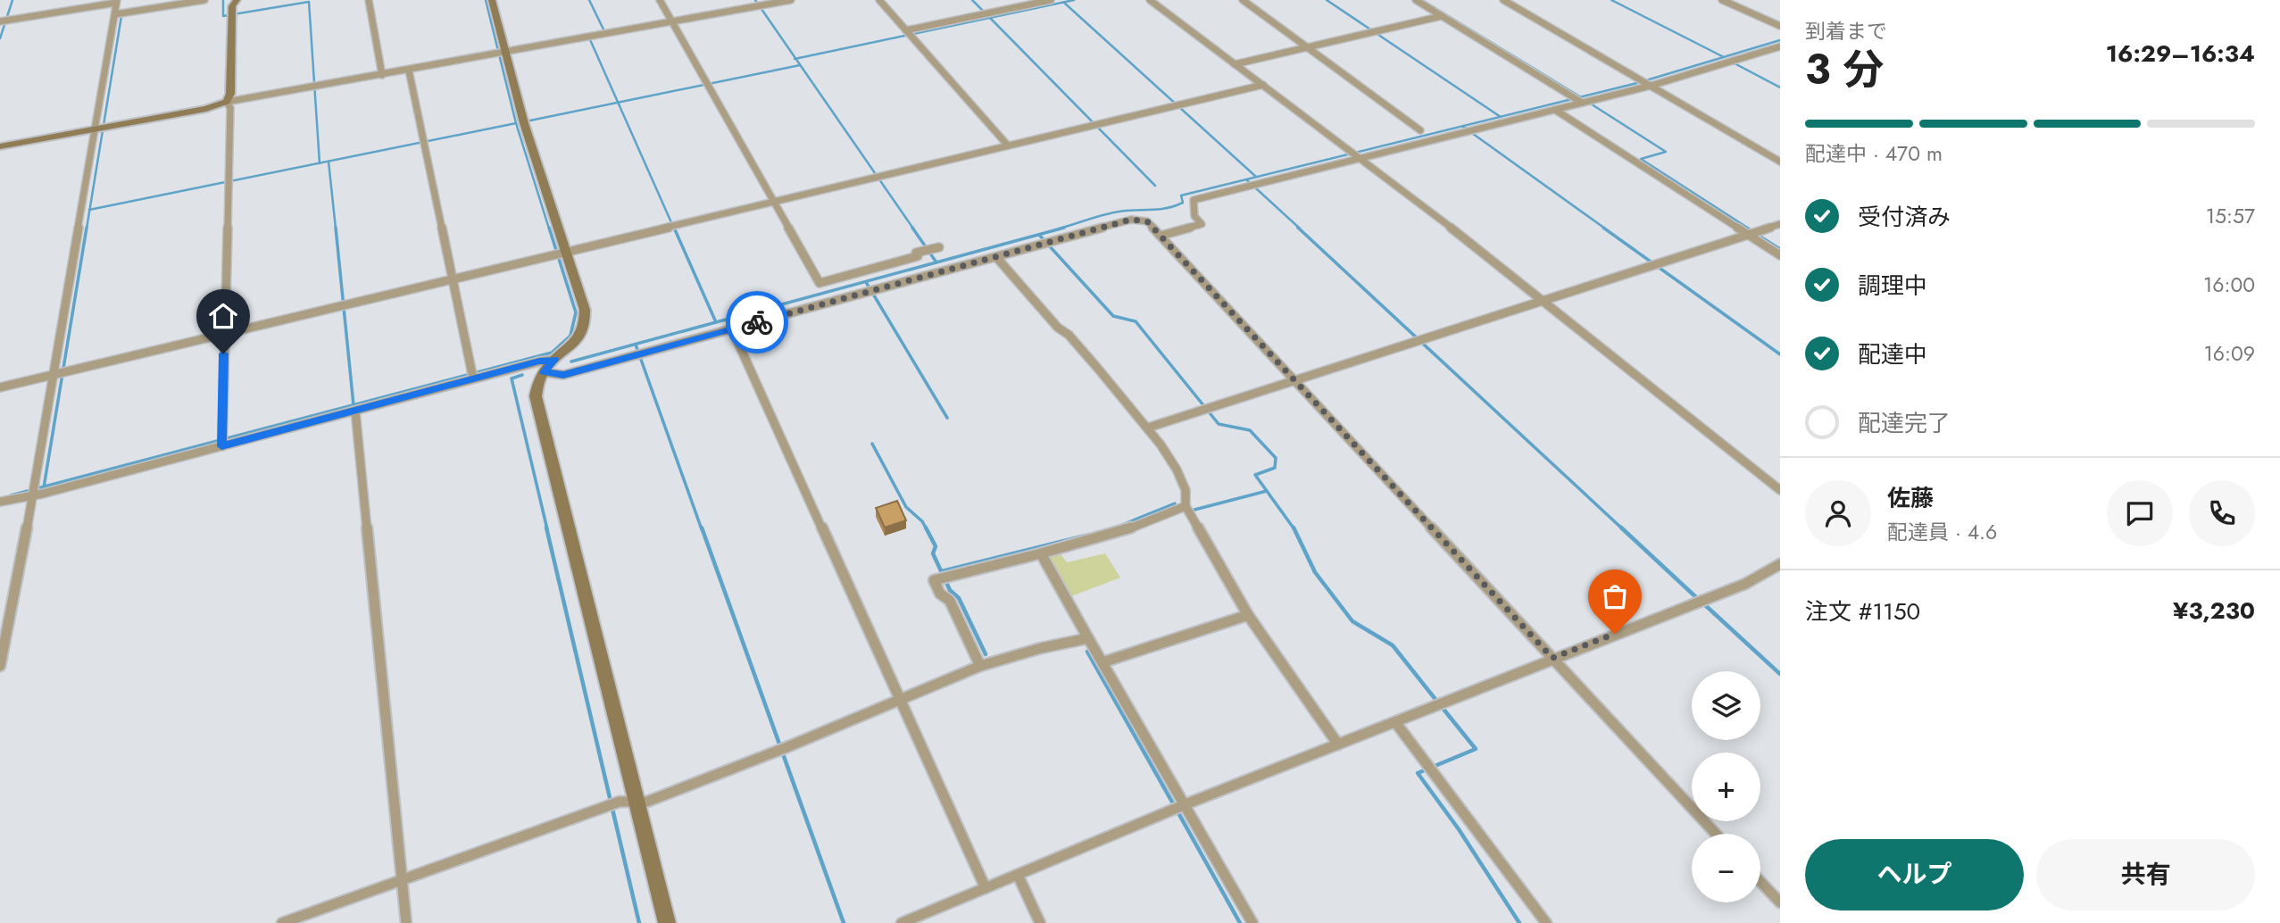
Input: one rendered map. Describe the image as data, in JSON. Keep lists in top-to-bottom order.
{
  "page": {
    "heading": ["3 分", "到着まで", "16:29–16:34"],
    "panel": [
      "佐藤",
      "配達員 · 4.6",
      "注文 #1150",
      "¥3,230"
    ],
    "bar": "配達中 · 470 m",
    "list": [
      ["受付済み", "15:57"],
      ["調理中", "16:00"],
      ["配達中", "16:09"],
      "配達完了"
    ],
    "map_buttons": ["+", "−"],
    "buttons": ["ヘルプ", "共有"]
  }
}
